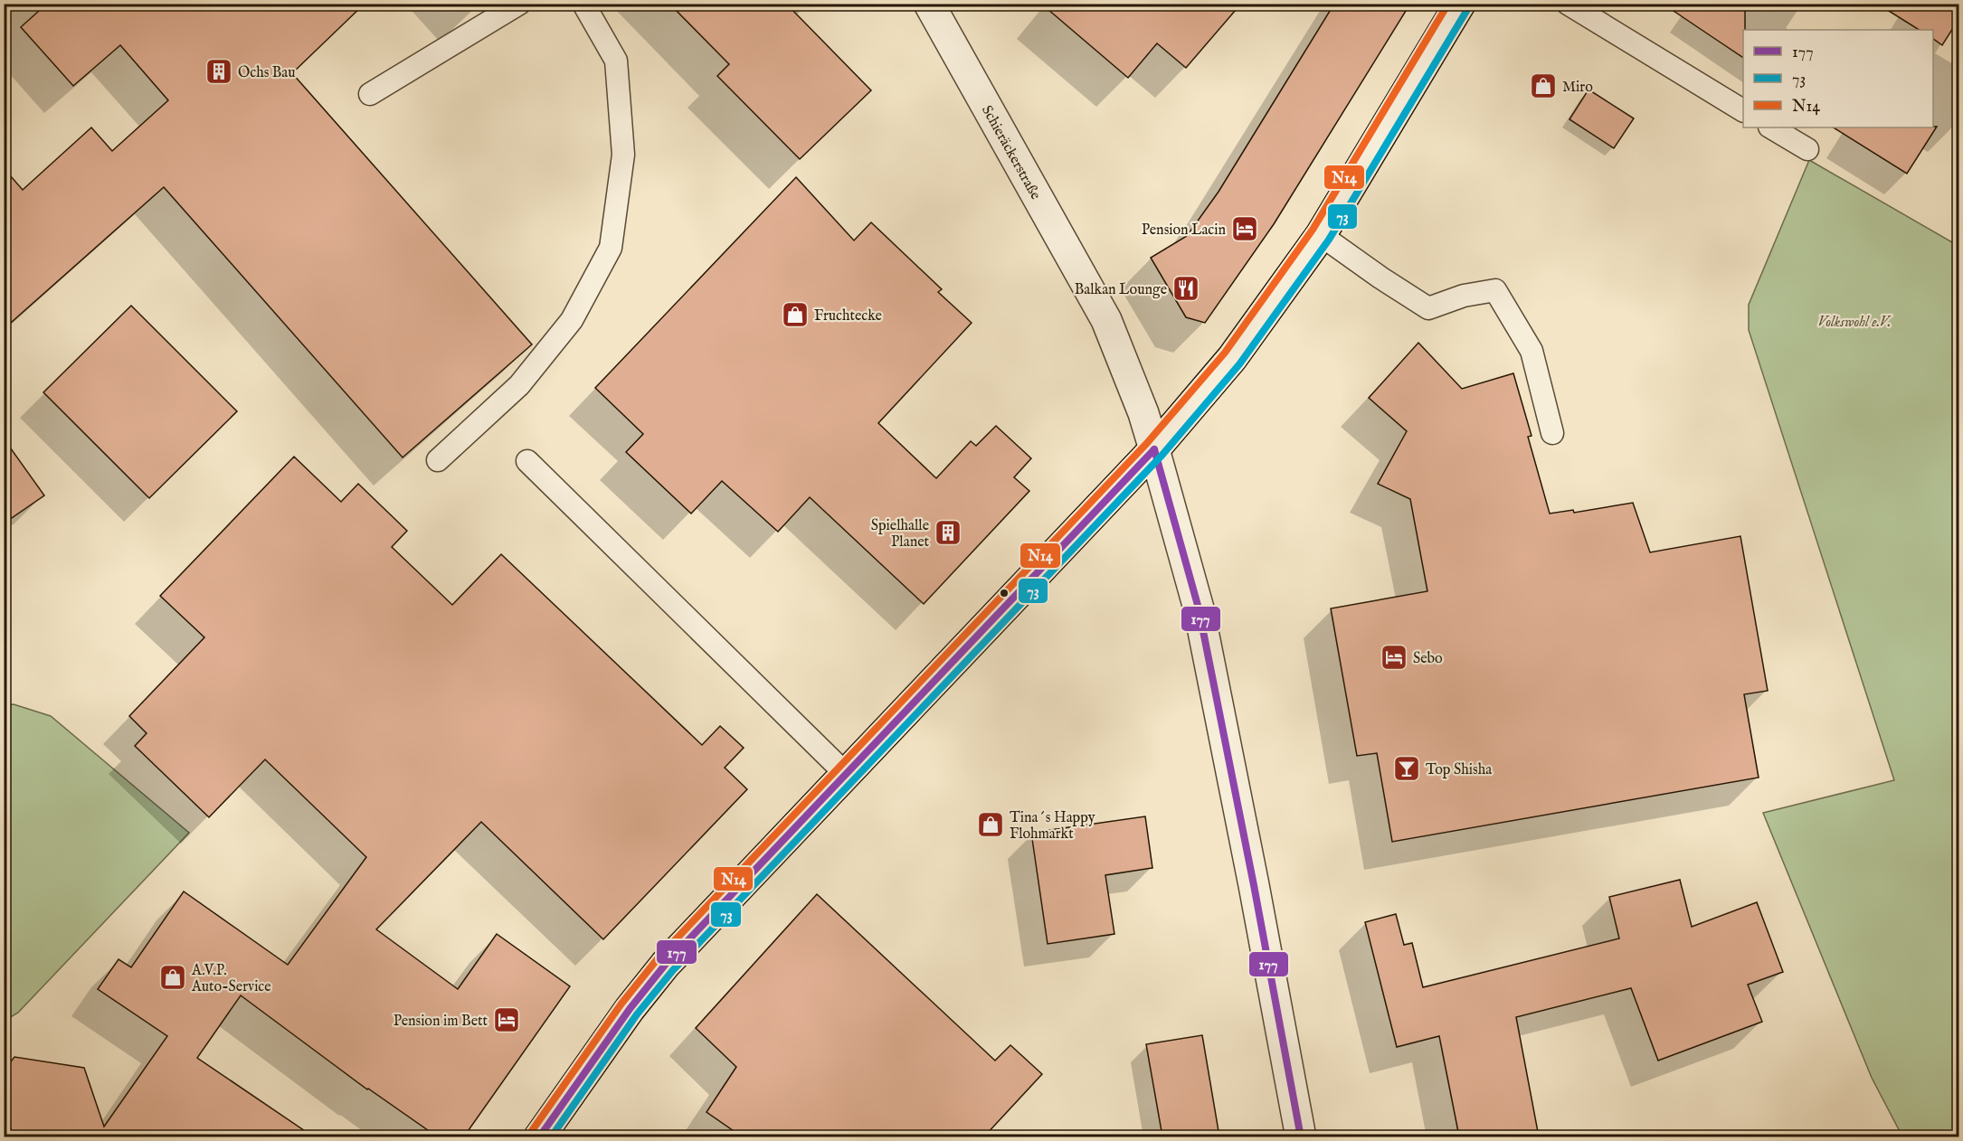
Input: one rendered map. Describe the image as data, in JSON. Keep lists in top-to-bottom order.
{
  "streets": {
    "main road": ["Schieräckerstraße"]
  },
  "parks": ["Volkswohl e.V."],
  "places": {
    "building": ["Ochs Bau", "Spielhalle Planet"],
    "shop": [
      "Miro",
      "Fruchtecke",
      "Tina´s Happy Flohmarkt",
      "A.V.P. Auto-Service"
    ],
    "hotel": ["Pension Lacin", "Sebo", "Pension im Bett"],
    "restaurant": ["Balkan Lounge"],
    "bar": ["Top Shisha"]
  },
  "lines": ["transit line N14", "transit line 73", "transit line 177"],
  "legend": ["177", "73", "N14"]
}
